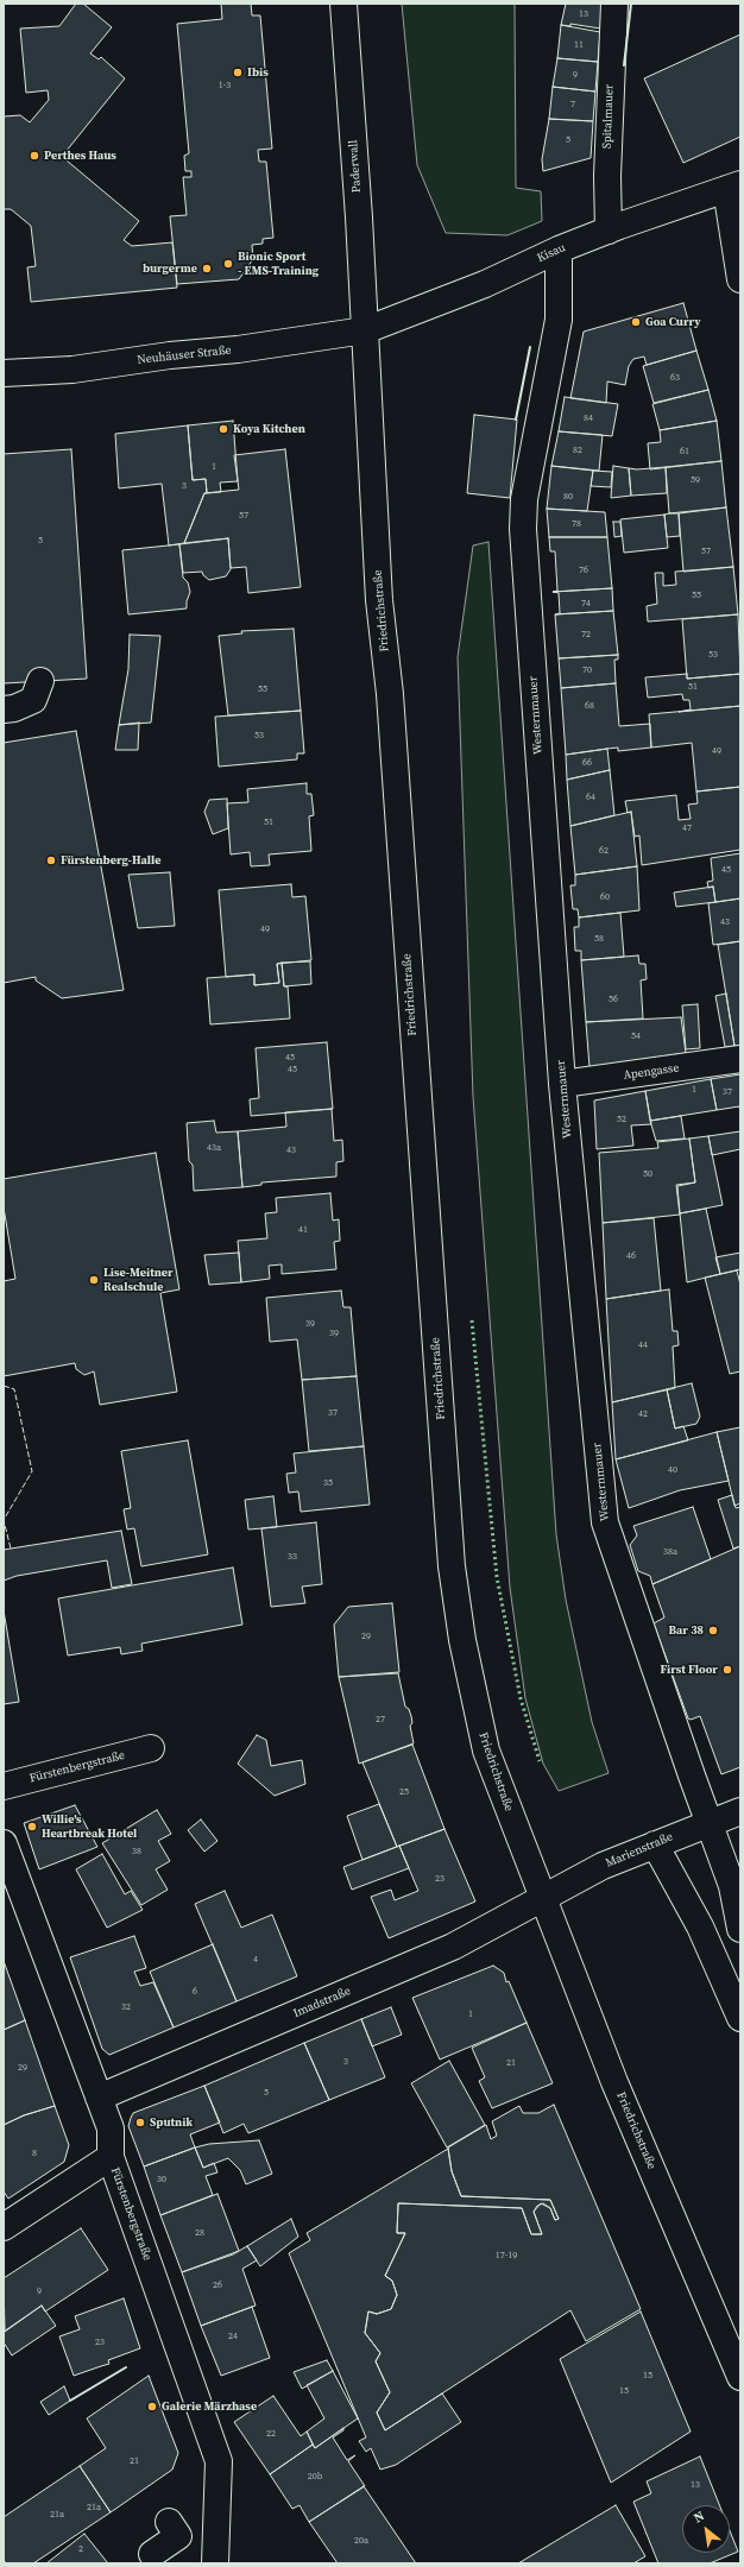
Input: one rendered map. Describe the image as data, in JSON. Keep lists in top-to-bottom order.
{
  "streets": {
    "street": [
      "Spitalmauer",
      "Paderwall",
      "Kisau",
      "Neuhäuser Straße",
      "Friedrichstraße",
      "Westernmauer",
      "Apengasse",
      "Fürstenbergstraße",
      "Marienstraße",
      "Imadstraße"
    ]
  },
  "crossings": [
    ["Spitalmauer", "Kisau"],
    ["Paderwall", "Kisau"],
    ["Paderwall", "Neuhäuser Straße"],
    ["Paderwall", "Friedrichstraße"],
    ["Kisau", "Neuhäuser Straße"],
    ["Kisau", "Friedrichstraße"],
    ["Kisau", "Westernmauer"],
    ["Neuhäuser Straße", "Friedrichstraße"],
    ["Friedrichstraße", "Marienstraße"],
    ["Friedrichstraße", "Imadstraße"],
    ["Westernmauer", "Apengasse"],
    ["Westernmauer", "Marienstraße"],
    ["Fürstenbergstraße", "Imadstraße"],
    ["Marienstraße", "Imadstraße"]
  ],
  "places": [
    "Ibis",
    "Perthes Haus",
    "Bionic Sport - EMS-Training",
    "burgerme",
    "Goa Curry",
    "Koya Kitchen",
    "Fürstenberg-Halle",
    "Lise-Meitner Realschule",
    "Bar 38",
    "First Floor",
    "Willie's Heartbreak Hotel",
    "Sputnik",
    "Galerie Märzhase"
  ],
  "house_numbers": [
    "13",
    "11",
    "9",
    "1-3",
    "7",
    "5",
    "63",
    "84",
    "82",
    "61",
    "1",
    "59",
    "3",
    "80",
    "57",
    "78",
    "5",
    "57",
    "76",
    "55",
    "74",
    "72",
    "53",
    "70",
    "51",
    "55",
    "68",
    "53",
    "49",
    "66",
    "64",
    "51",
    "47",
    "62",
    "45",
    "60",
    "43",
    "49",
    "58",
    "56",
    "54",
    "45",
    "45",
    "1",
    "37",
    "52",
    "43a",
    "43",
    "50",
    "41",
    "46",
    "39",
    "39",
    "44",
    "37",
    "42",
    "40",
    "35",
    "38a",
    "33",
    "29",
    "27",
    "25",
    "38",
    "23",
    "4",
    "6",
    "32",
    "1",
    "3",
    "21",
    "29",
    "5",
    "8",
    "30",
    "28",
    "17-19",
    "26",
    "9",
    "24",
    "23",
    "15",
    "15",
    "22",
    "21",
    "20b",
    "13",
    "21a",
    "21a",
    "20a",
    "2"
  ],
  "north": "top left"
}
